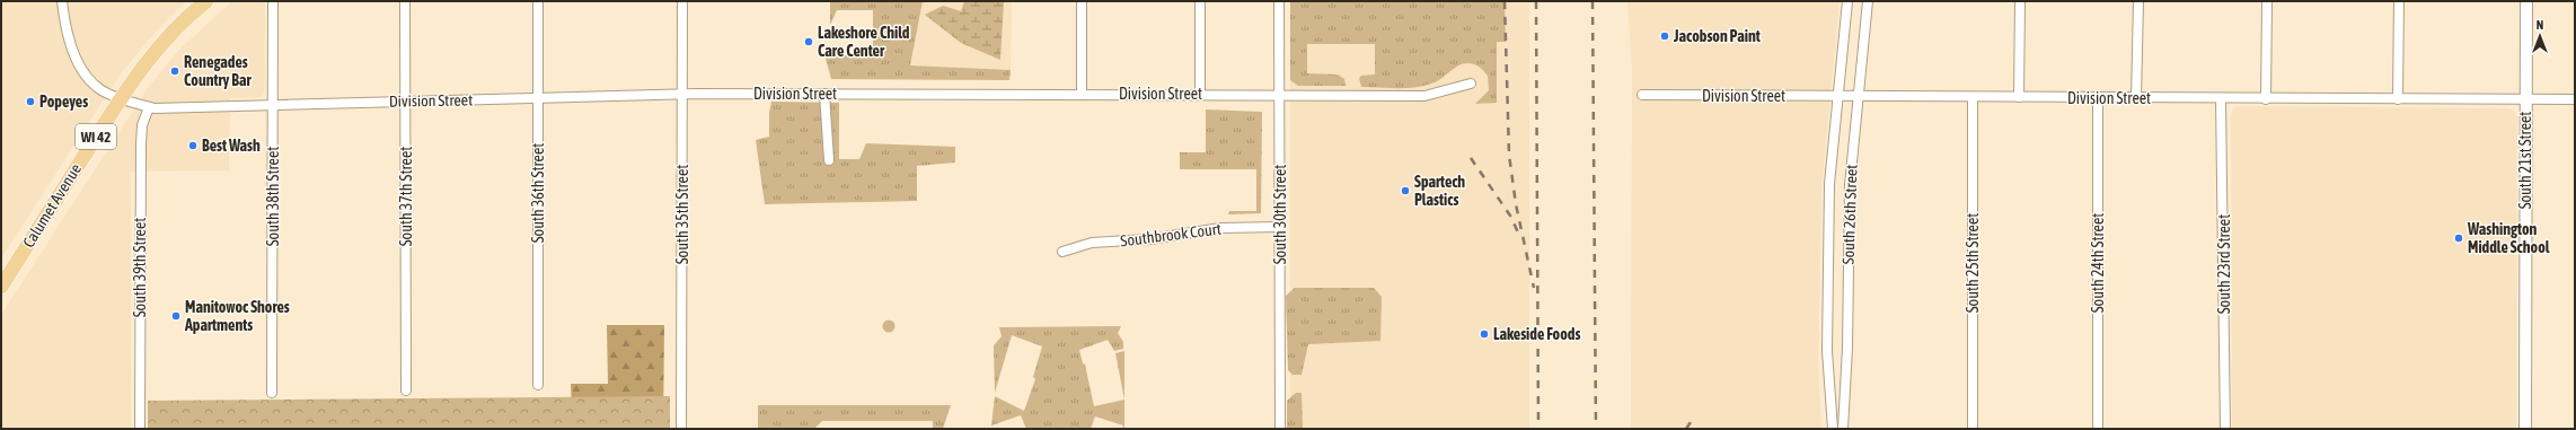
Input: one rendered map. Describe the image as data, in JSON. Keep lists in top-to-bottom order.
{
  "streets": {
    "main road": ["WI 42", "Calumet Avenue"],
    "street": [
      "Division Street",
      "South 21st Street",
      "South 36th Street",
      "South 38th Street",
      "South 37th Street",
      "South 35th Street",
      "South 30th Street",
      "South 26th Street",
      "Southbrook Court",
      "South 25th Street",
      "South 24th Street",
      "South 23rd Street",
      "South 39th Street"
    ]
  },
  "crossings": [
    ["Division Street", "South 21st Street"],
    ["Division Street", "South 36th Street"],
    ["Division Street", "South 38th Street"],
    ["Division Street", "South 37th Street"],
    ["Division Street", "Calumet Avenue"],
    ["Division Street", "South 35th Street"],
    ["Division Street", "South 30th Street"],
    ["Division Street", "South 26th Street"],
    ["Division Street", "South 25th Street"],
    ["Division Street", "South 24th Street"],
    ["Division Street", "South 23rd Street"],
    ["Division Street", "South 39th Street"],
    ["South 30th Street", "Southbrook Court"]
  ],
  "places": [
    "Jacobson Paint",
    "Lakeshore Child Care Center",
    "Renegades Country Bar",
    "Popeyes",
    "Best Wash",
    "Spartech Plastics",
    "Washington Middle School",
    "Manitowoc Shores Apartments",
    "Lakeside Foods"
  ],
  "north": "top"
}
